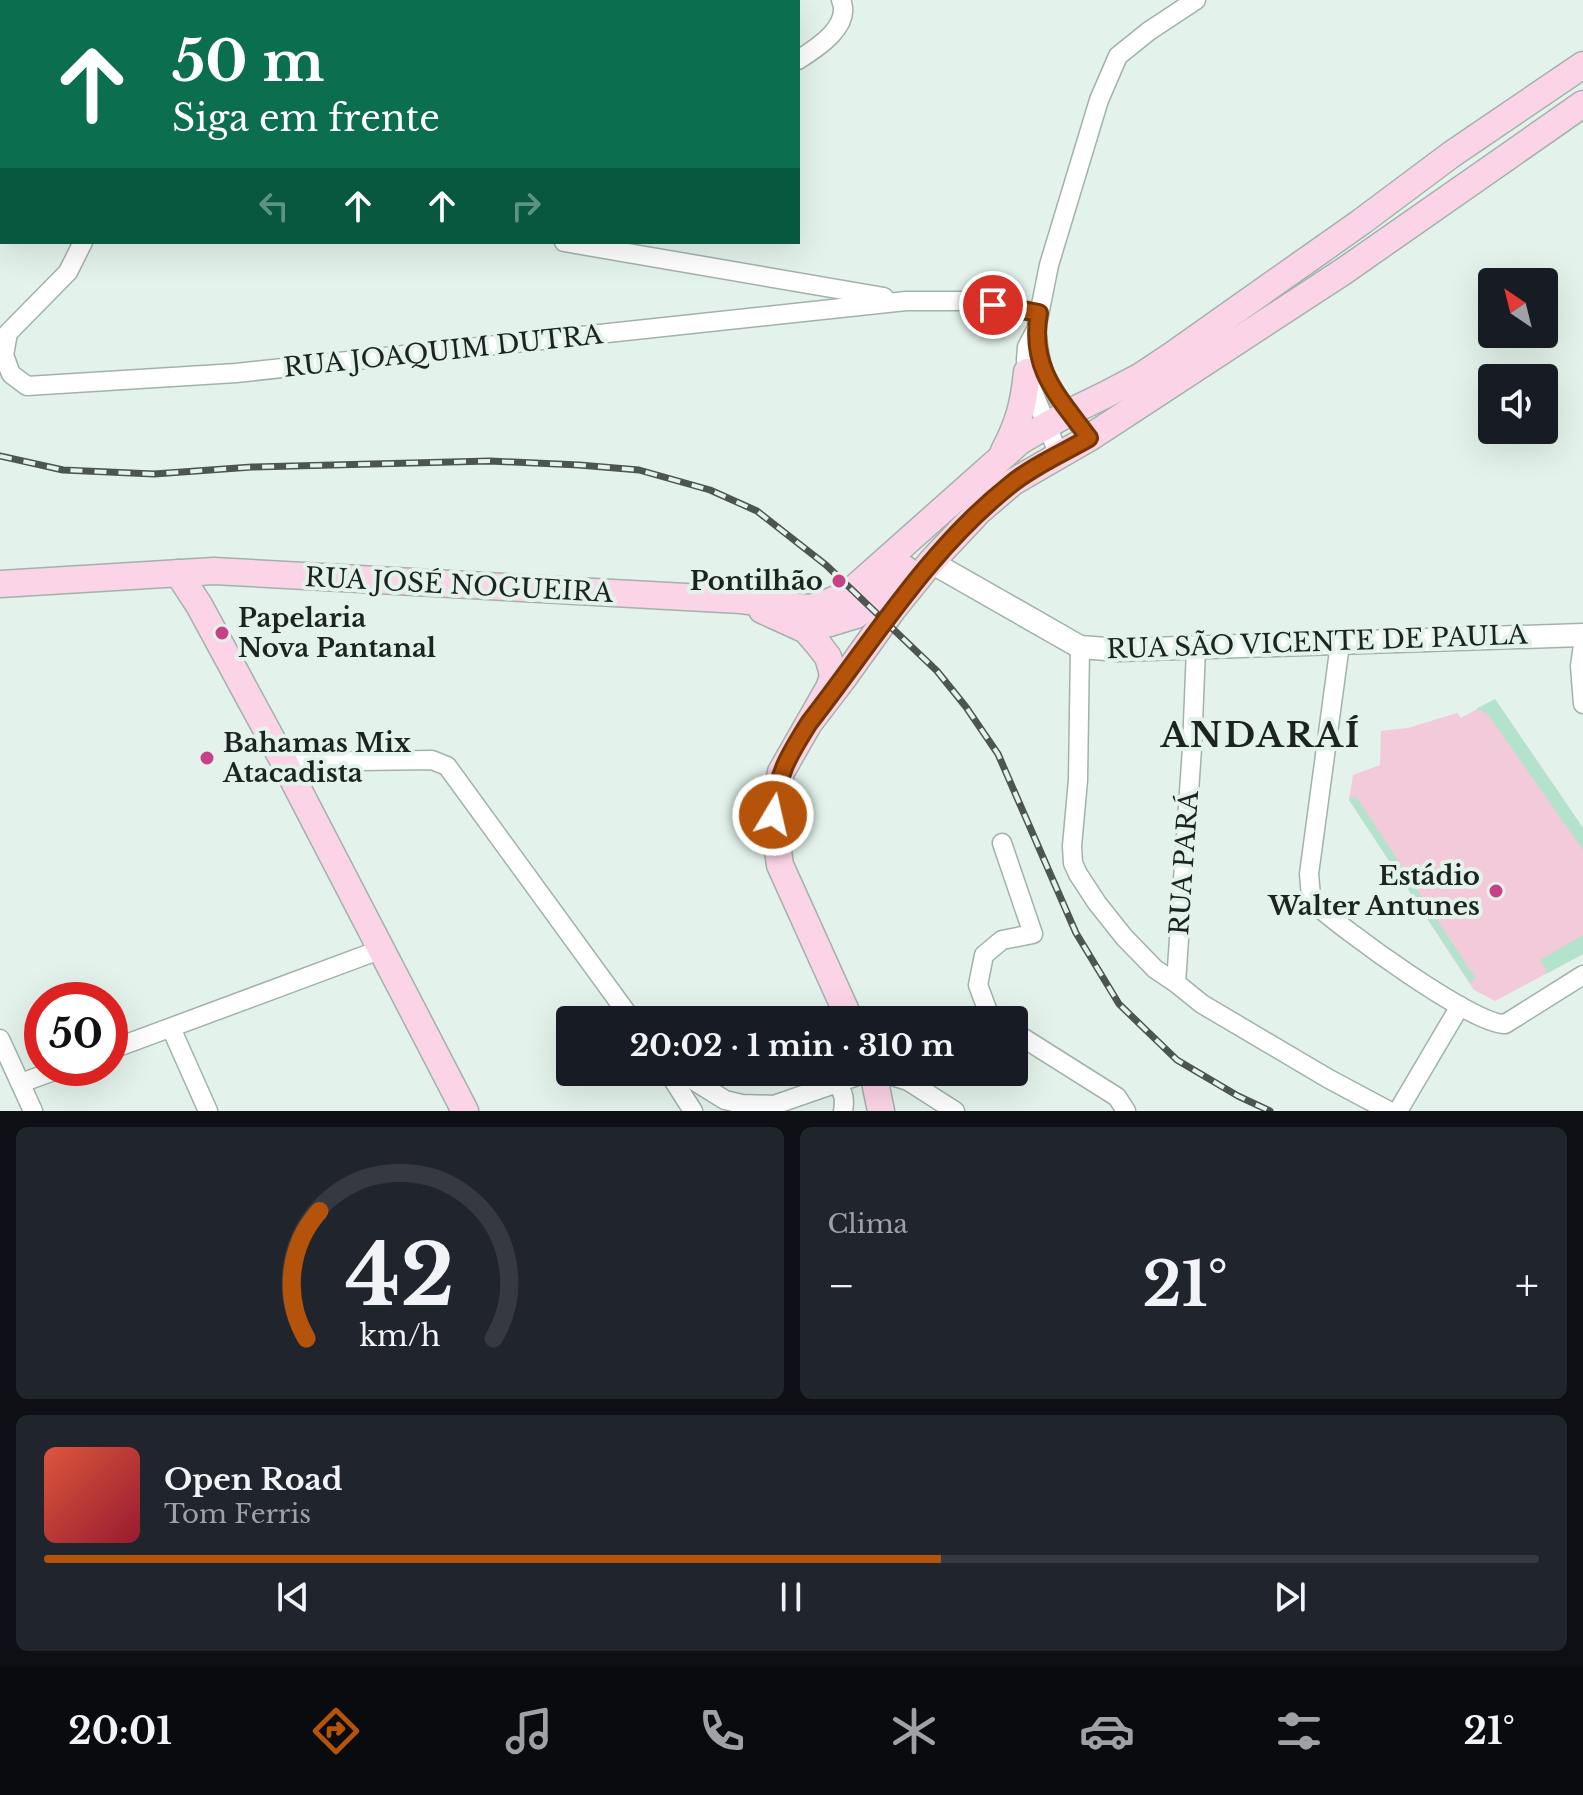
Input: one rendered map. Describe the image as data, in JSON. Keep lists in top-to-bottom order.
{
  "streets": {
    "main road": ["RUA JOSÉ NOGUEIRA"],
    "street": ["RUA JOAQUIM DUTRA", "RUA SÃO VICENTE DE PAULA", "RUA PARÁ"]
  },
  "crossings": [
    ["RUA SÃO VICENTE DE PAULA", "RUA PARÁ"]
  ],
  "districts": ["ANDARAÍ"],
  "places": [
    "Pontilhão",
    "Papelaria Nova Pantanal",
    "Bahamas Mix Atacadista",
    "Estádio Walter Antunes"
  ],
  "north": "top left",
  "page": {
    "turn": ["50 m", "Siga em frente"],
    "limit": "50",
    "trip": "20:02 · 1 min · 310 m",
    "tile": "Clima",
    "heat": ["−", "21°", "+"],
    "song": ["Open Road", "Tom Ferris"],
    "tabs": ["20:01", "21°"],
    "gauge": ["42", "km/h"]
  }
}
